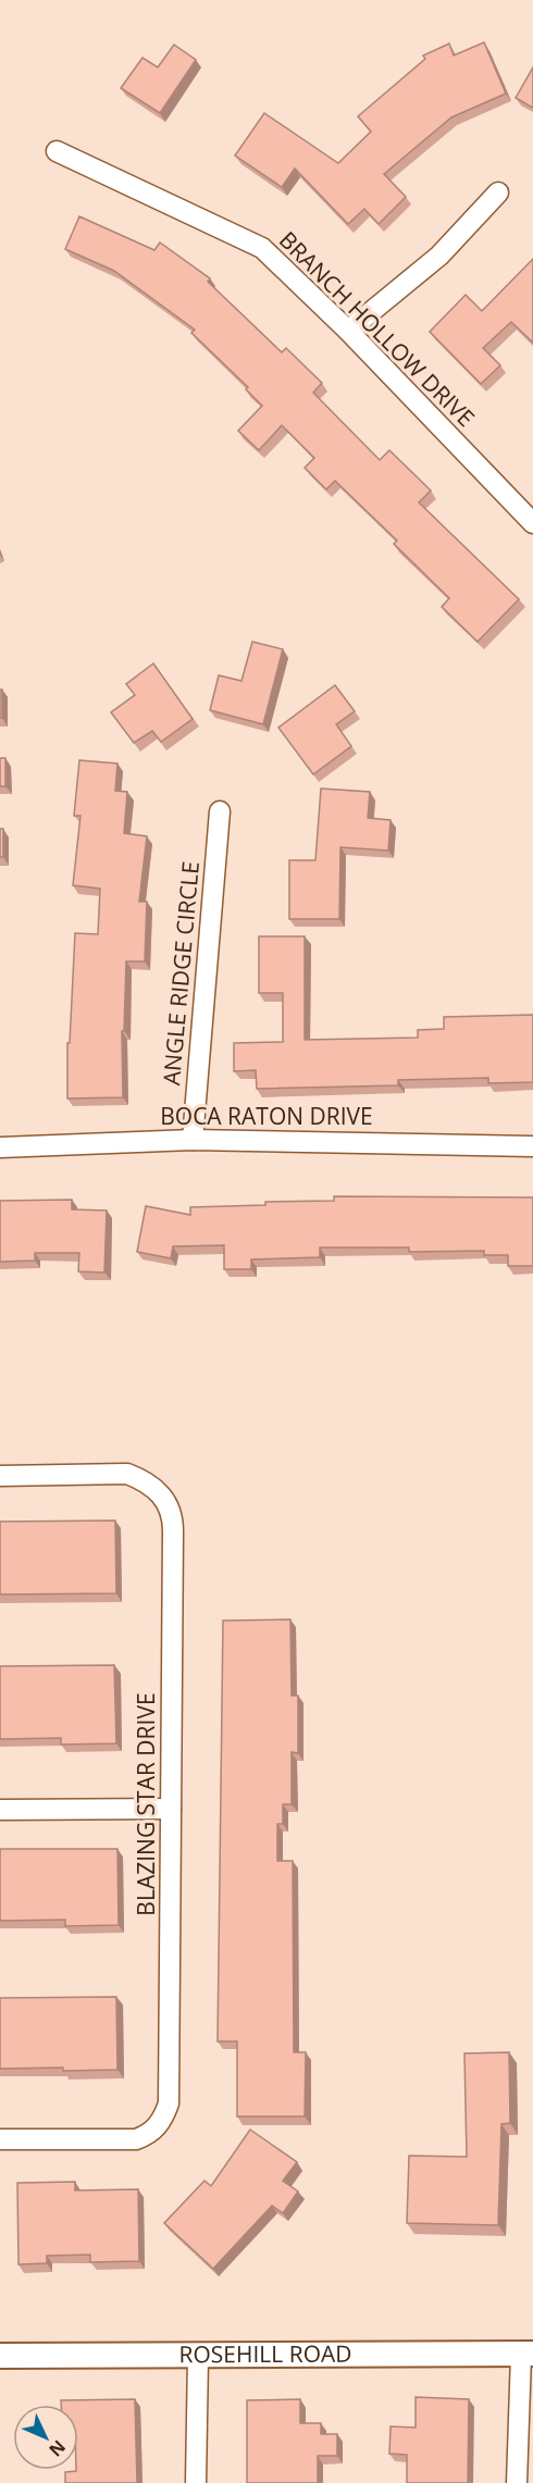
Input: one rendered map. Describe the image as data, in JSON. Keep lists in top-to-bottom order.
{
  "streets": {
    "street": [
      "BRANCH HOLLOW DRIVE",
      "ANGLE RIDGE CIRCLE",
      "BOCA RATON DRIVE",
      "BLAZING STAR DRIVE",
      "ROSEHILL ROAD"
    ]
  },
  "crossings": [
    ["ANGLE RIDGE CIRCLE", "BOCA RATON DRIVE"]
  ],
  "north": "bottom right"
}
